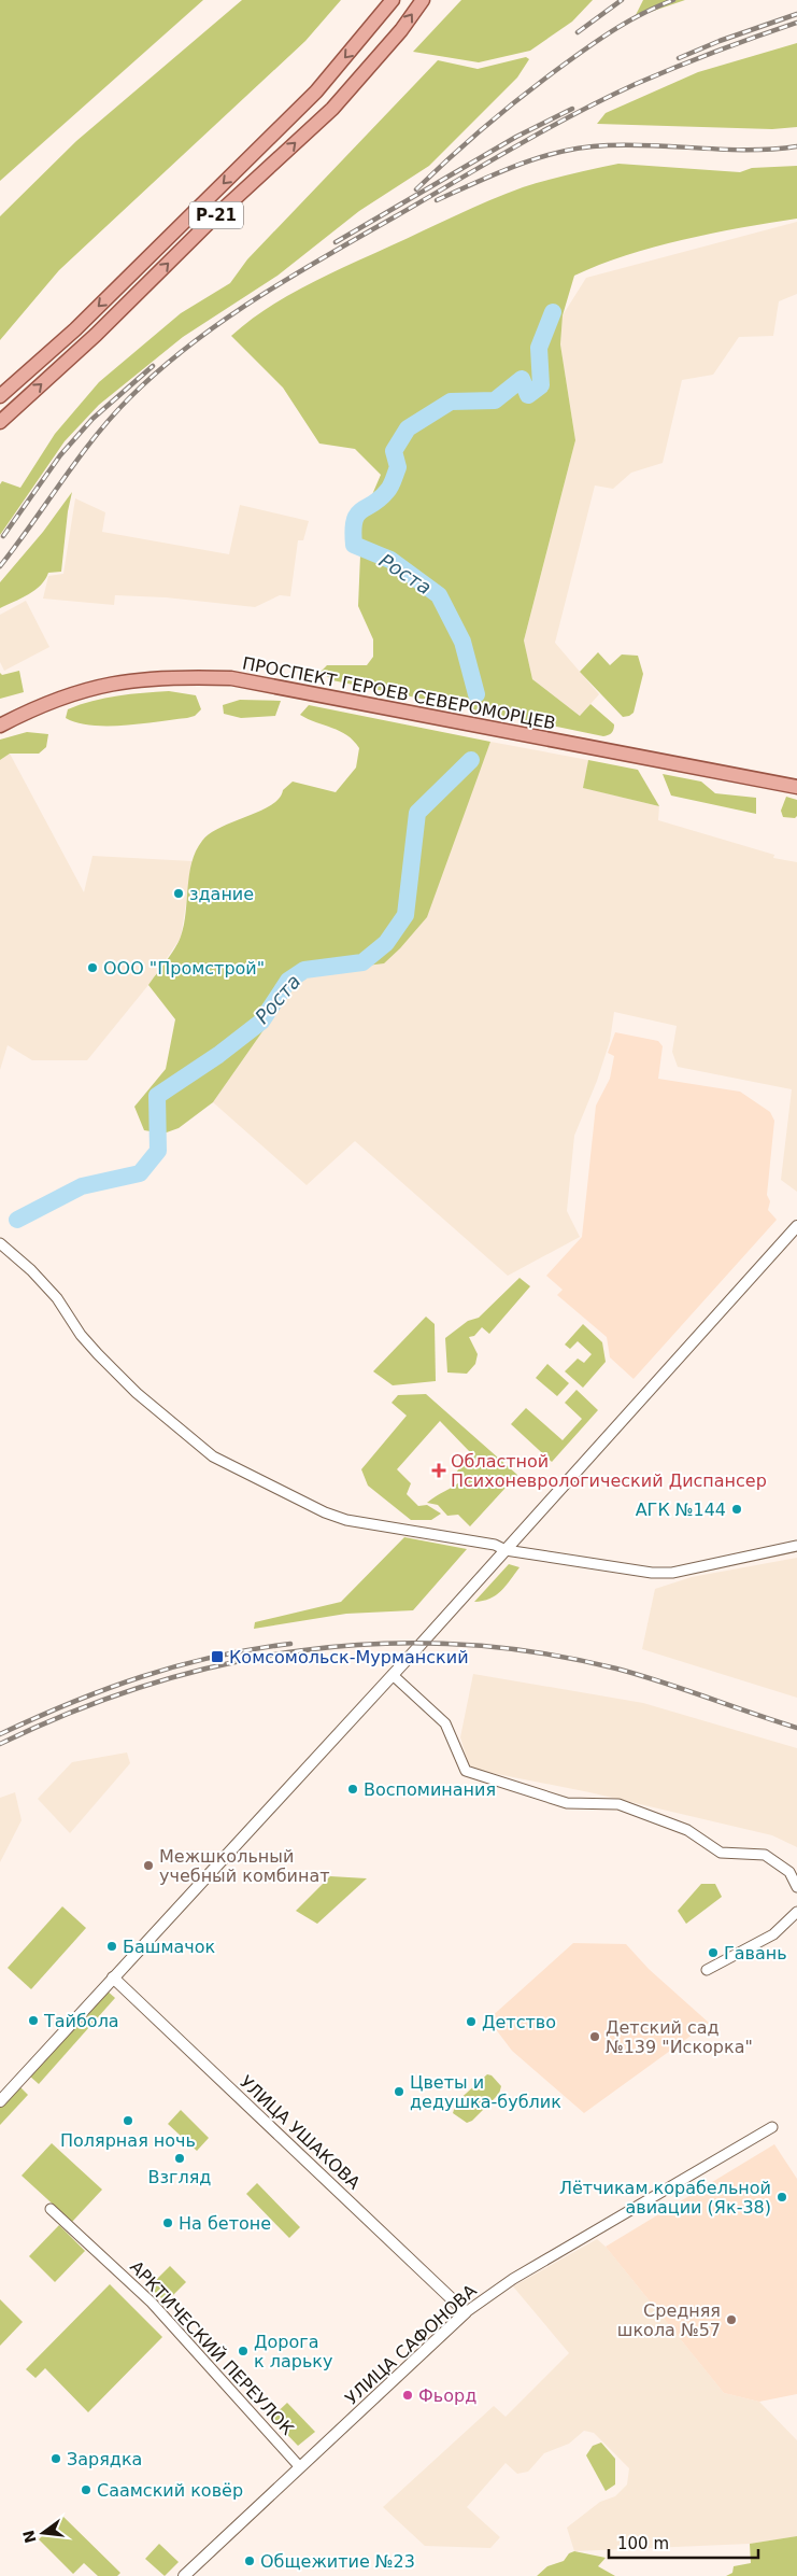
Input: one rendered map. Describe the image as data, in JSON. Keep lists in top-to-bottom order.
{
  "streets": {
    "main road": ["Р-21", "ПРОСПЕКТ ГЕРОЕВ СЕВЕРОМОРЦЕВ"],
    "street": ["УЛИЦА УШАКОВА", "УЛИЦА САФОНОВА", "АРКТИЧЕСКИЙ ПЕРЕУЛОК"]
  },
  "crossings": [
    ["УЛИЦА УШАКОВА", "УЛИЦА САФОНОВА"],
    ["УЛИЦА САФОНОВА", "АРКТИЧЕСКИЙ ПЕРЕУЛОК"]
  ],
  "water": ["Роста"],
  "places": {
    "other": [
      "здание",
      "ООО \"Промстрой\"",
      "АГК №144",
      "Воспоминания",
      "Межшкольный учебный комбинат",
      "Башмачок",
      "Гавань",
      "Тайбола",
      "Детство",
      "Детский сад №139 \"Искорка\"",
      "Цветы и дедушка-бублик",
      "Полярная ночь",
      "Взгляд",
      "Лётчикам корабельной авиации (Як-38)",
      "На бетоне",
      "Средняя школа №57",
      "Дорога к ларьку",
      "Фьорд",
      "Зарядка",
      "Саамский ковёр",
      "Общежитие №23"
    ],
    "health": ["Областной Психоневрологический Диспансер"],
    "transit": ["Комсомольск-Мурманский"]
  },
  "scale_bar": "100 m",
  "north": "left"
}
